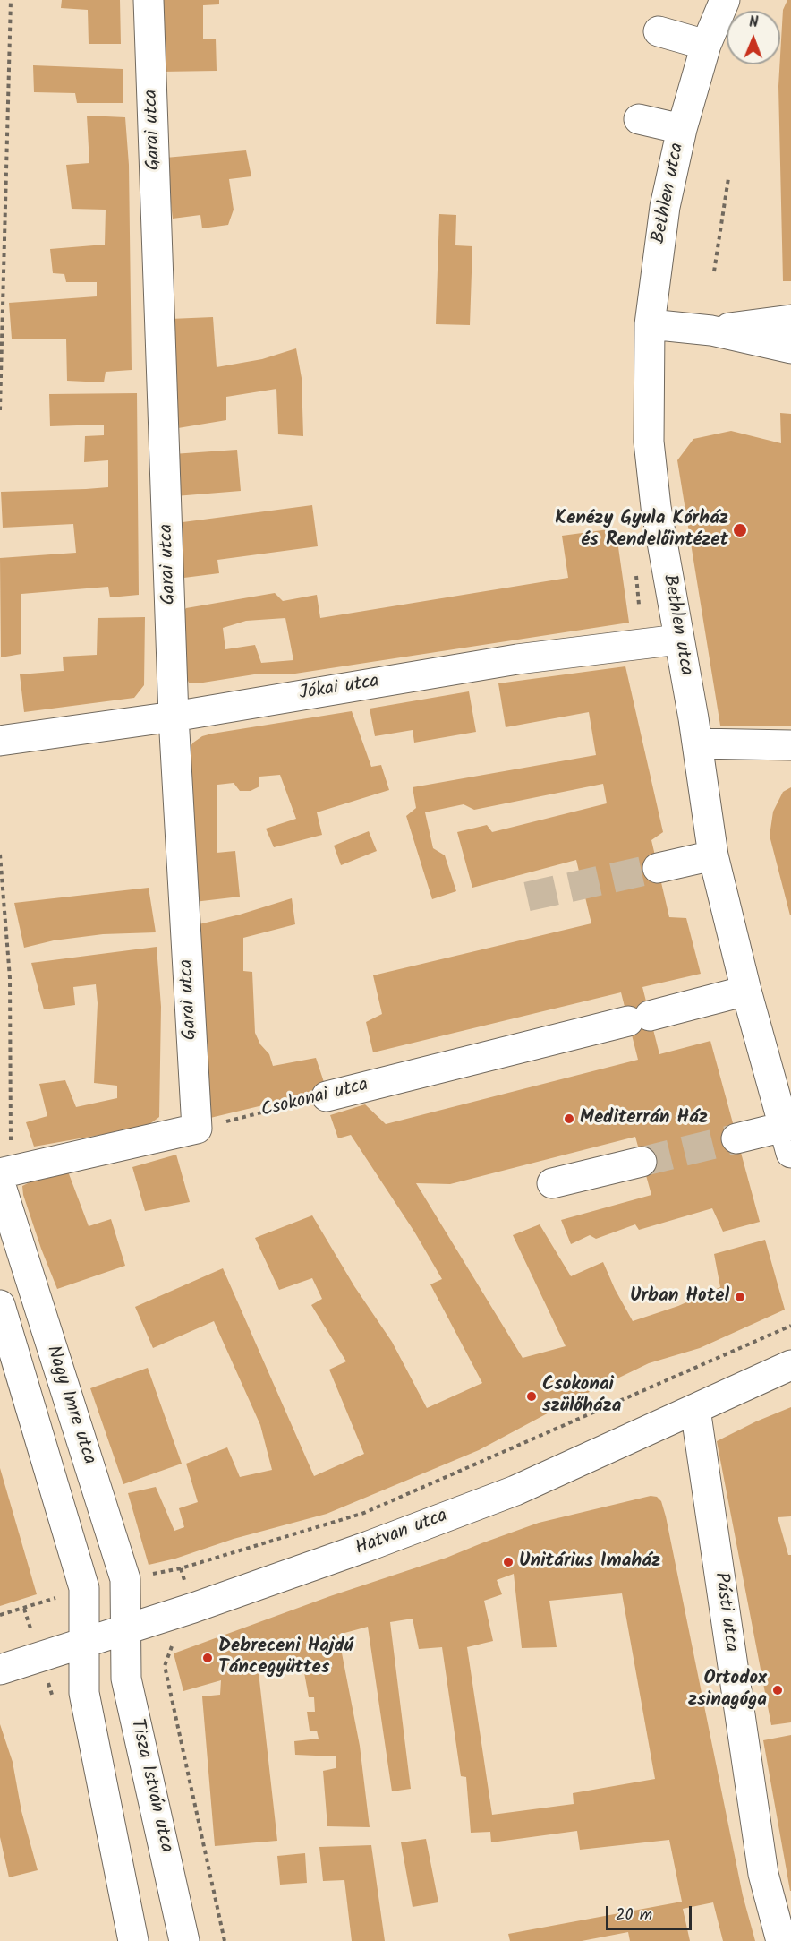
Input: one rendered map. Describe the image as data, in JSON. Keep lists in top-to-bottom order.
{
  "streets": {
    "street": [
      "Garai utca",
      "Bethlen utca",
      "Jókai utca",
      "Csokonai utca",
      "Nagy Imre utca",
      "Hatvan utca",
      "Pásti utca",
      "Tisza István utca"
    ]
  },
  "crossings": [
    ["Garai utca", "Jókai utca"],
    ["Garai utca", "Csokonai utca"],
    ["Bethlen utca", "Jókai utca"],
    ["Bethlen utca", "Csokonai utca"],
    ["Nagy Imre utca", "Hatvan utca"],
    ["Nagy Imre utca", "Tisza István utca"],
    ["Hatvan utca", "Pásti utca"],
    ["Hatvan utca", "Tisza István utca"]
  ],
  "places": [
    "Kenézy Gyula Kórház és Rendelőintézet",
    "Mediterrán Ház",
    "Urban Hotel",
    "Csokonai szülőháza",
    "Unitárius Imaház",
    "Debreceni Hajdú Táncegyüttes",
    "Ortodox zsinagóga"
  ],
  "scale_bar": "20 m",
  "north": "top"
}
